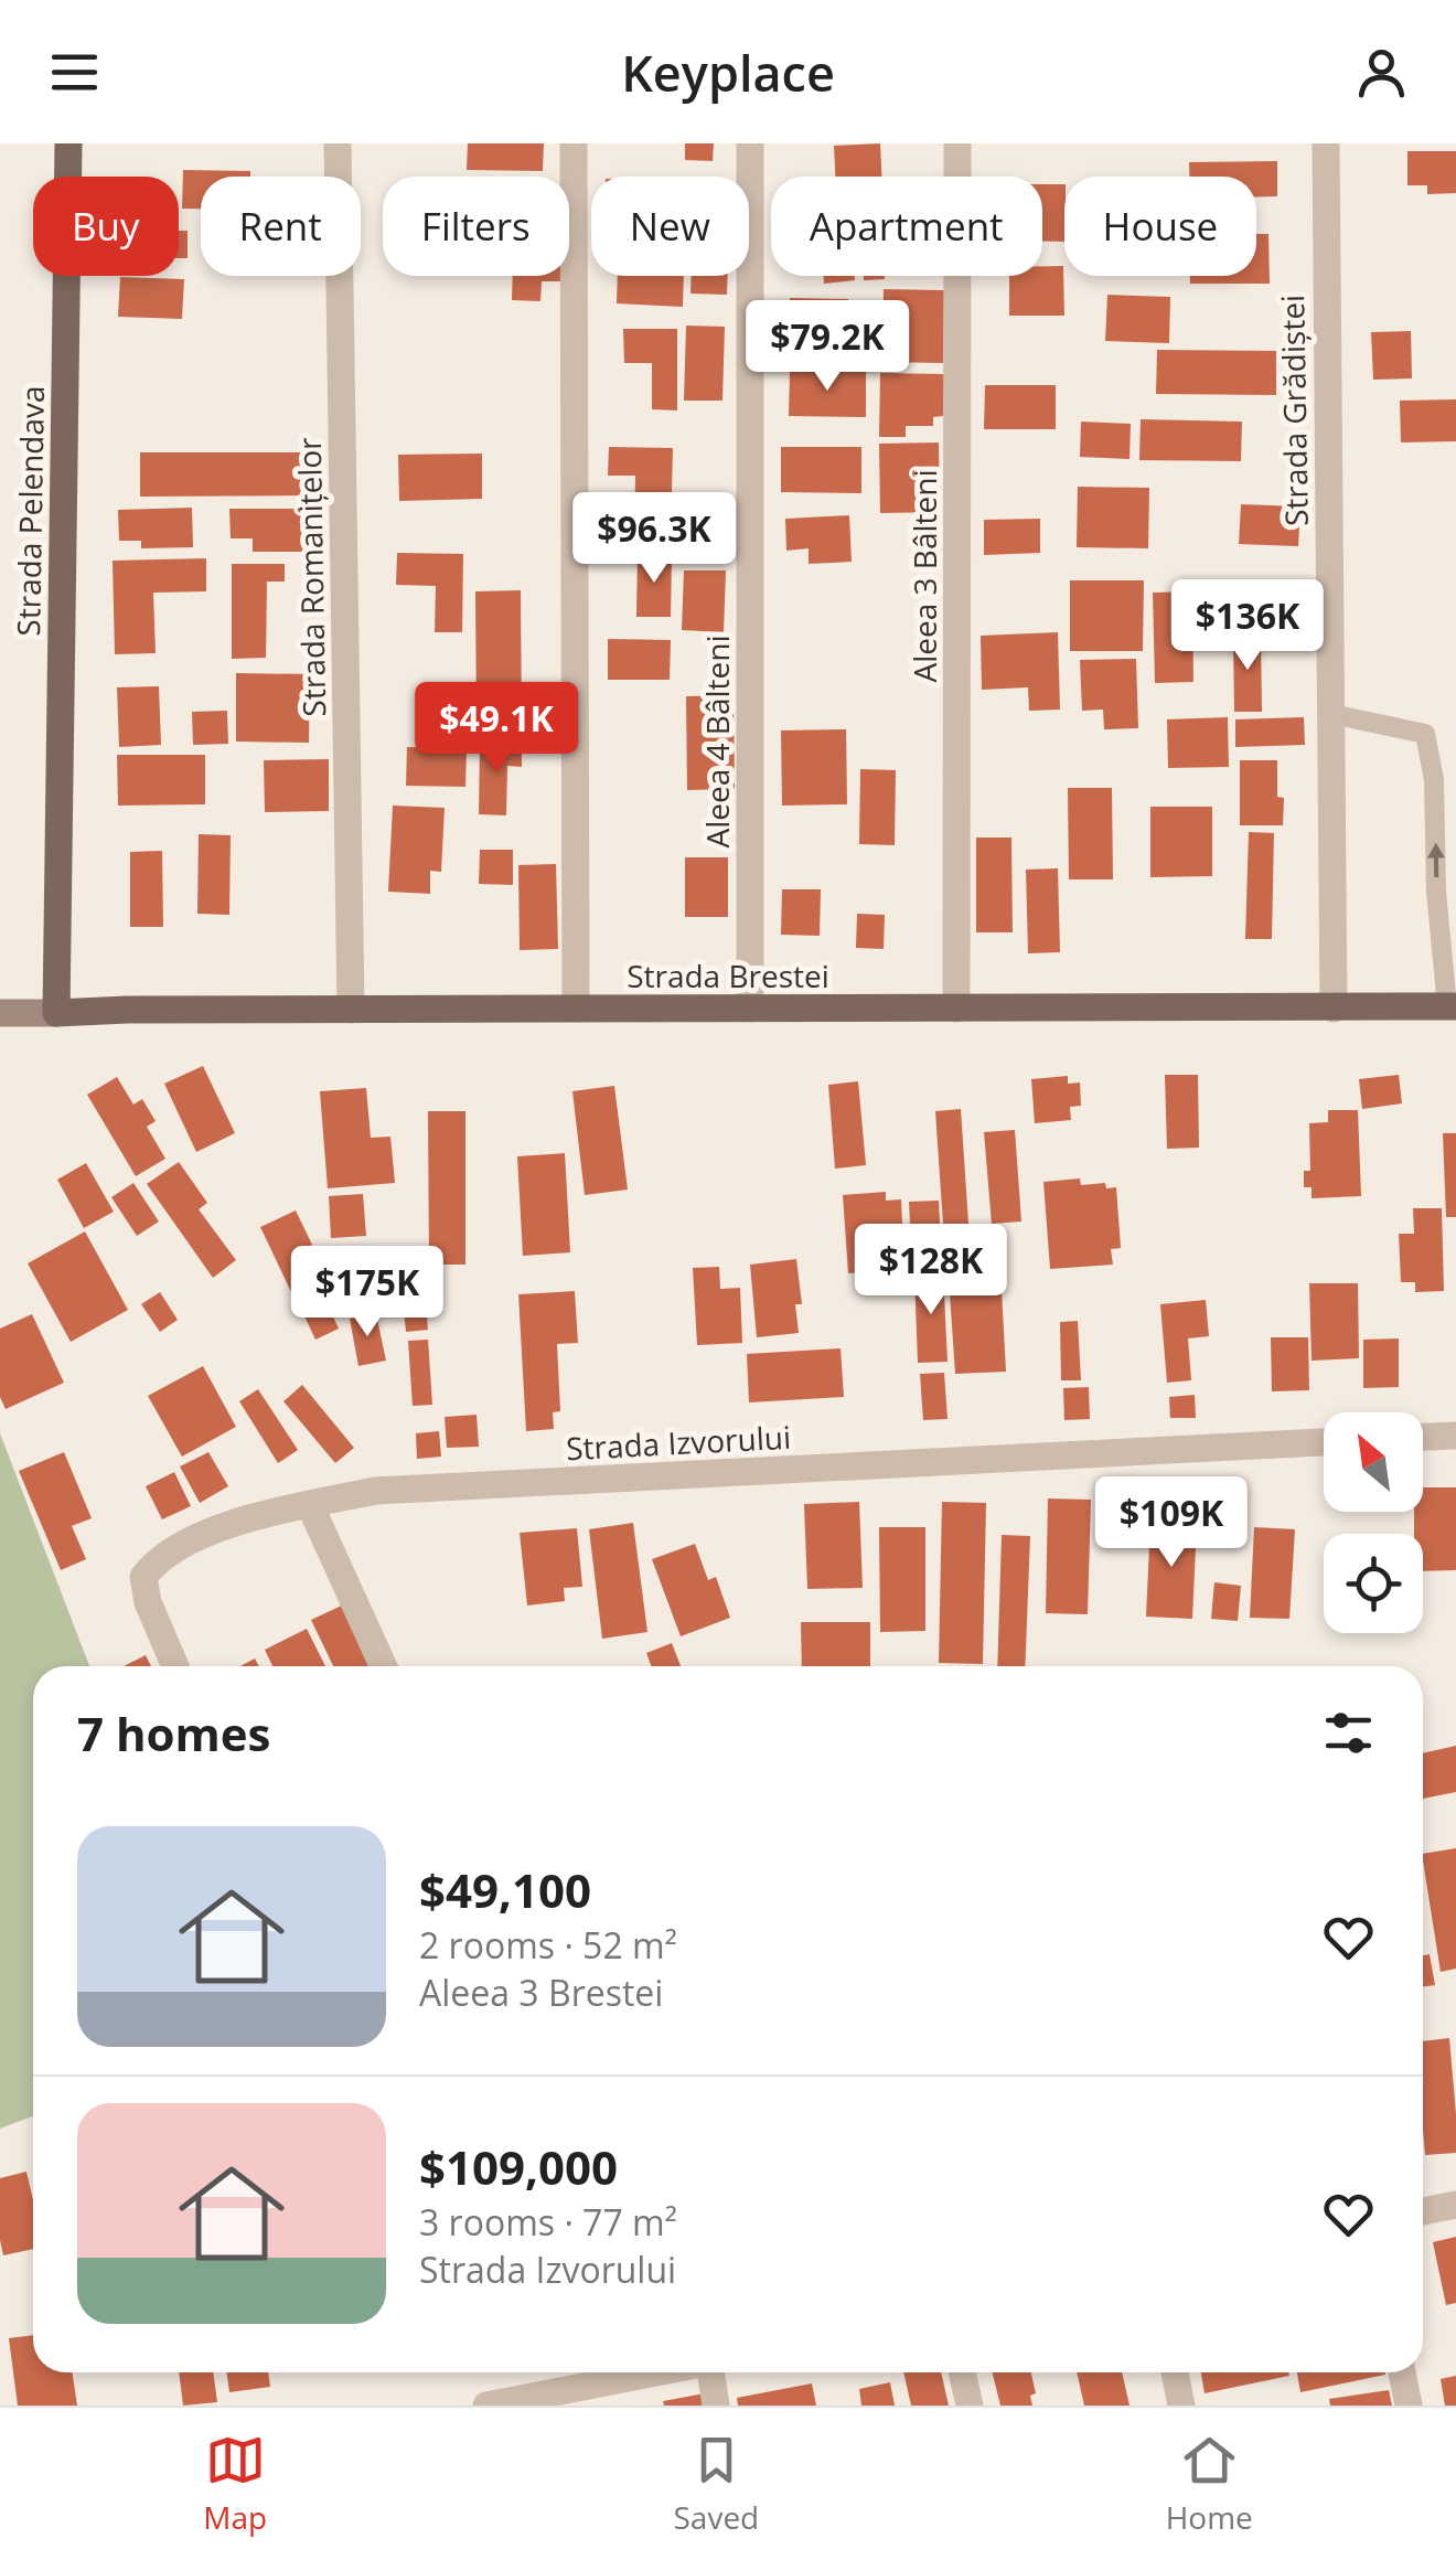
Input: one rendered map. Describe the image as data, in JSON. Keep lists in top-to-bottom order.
{
  "streets": {
    "main road": ["Strada Pelendava", "Strada Brestei"],
    "street": [
      "Strada Grădiștei",
      "Aleea 3 Bâlteni",
      "Strada Romanițelor",
      "Aleea 4 Bâlteni",
      "Strada Izvorului"
    ]
  },
  "crossings": [
    ["Strada Grădiștei", "Strada Brestei"],
    ["Strada Pelendava", "Strada Brestei"],
    ["Aleea 3 Bâlteni", "Strada Brestei"],
    ["Strada Romanițelor", "Strada Brestei"],
    ["Aleea 4 Bâlteni", "Strada Brestei"]
  ],
  "north": "top left",
  "page": {
    "header": "Keyplace",
    "chip": [
      "Buy",
      "Rent",
      "Filters",
      "New",
      "Apartment",
      "House"
    ],
    "price": [
      "$79.2K",
      "$96.3K",
      "$136K",
      "$49.1K",
      "$128K",
      "$175K",
      "$109K"
    ],
    "heading": "7 homes",
    "list": [
      {
        "name": "$49,100",
        "note": "2 rooms · 52 m² · Aleea 3 Brestei"
      },
      {
        "name": "$109,000",
        "note": "3 rooms · 77 m² · Strada Izvorului"
      }
    ],
    "tabs": ["Map", "Saved", "Home"]
  }
}
